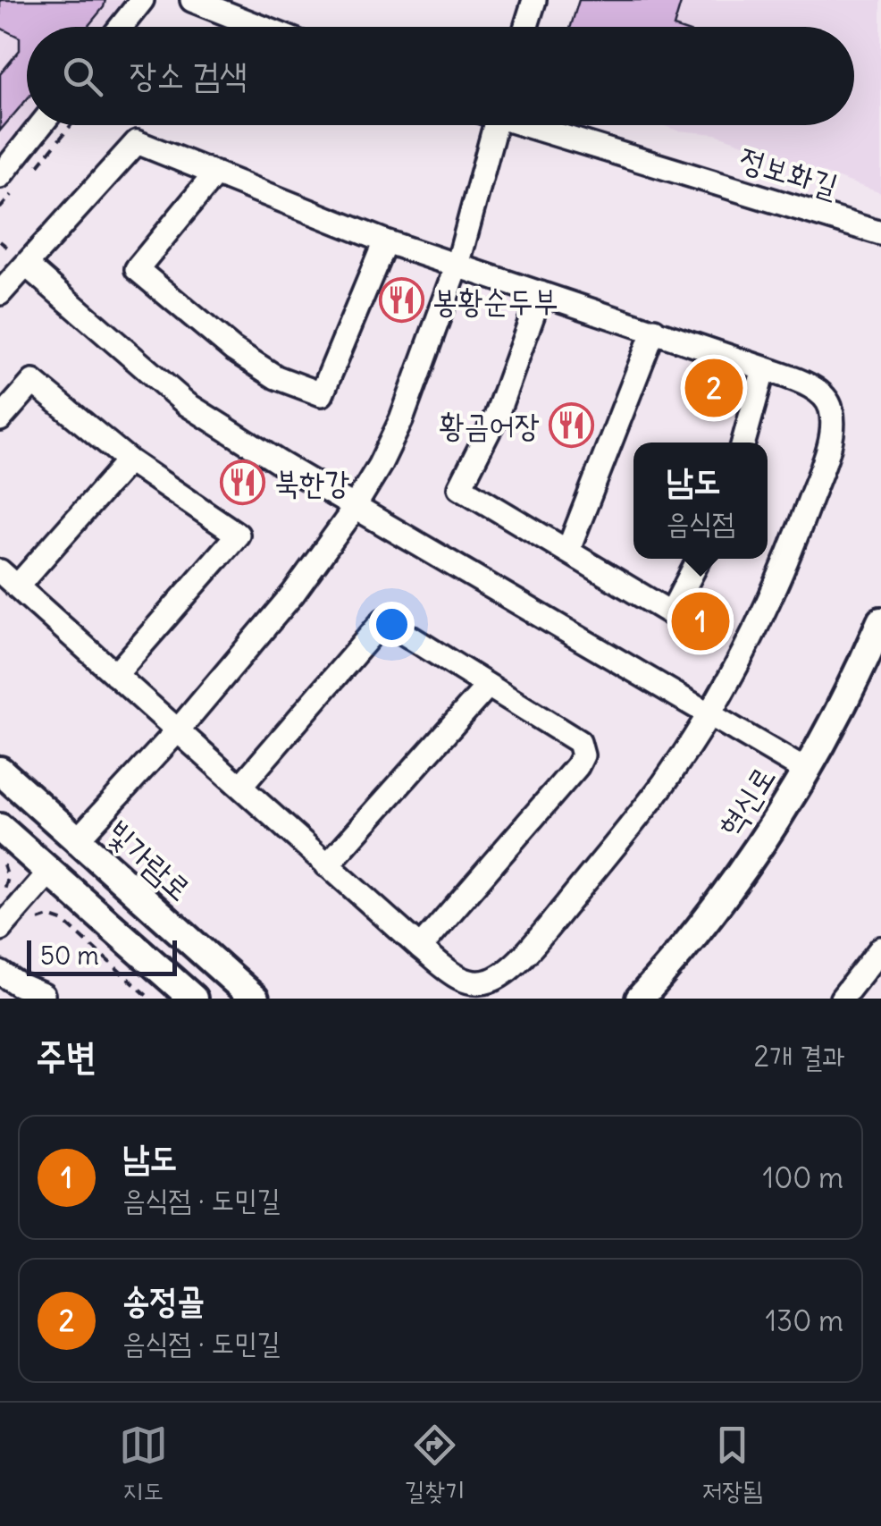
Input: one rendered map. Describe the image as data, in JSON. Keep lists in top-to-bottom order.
{
  "streets": {
    "main road": ["혁신로", "빛가람로"],
    "street": ["정보화길"]
  },
  "places": {
    "restaurant": ["봉황순두부", "황금어장", "북한강"]
  },
  "scale_bar": "50 m",
  "page": {
    "search": "장소 검색",
    "pins": ["2", "1"],
    "popup": ["남도", "음식점"],
    "scale": "50 m",
    "heading": ["주변", "2개 결과"],
    "list": [
      {
        "mark": "1",
        "name": "남도",
        "note": "음식점 · 도민길",
        "value": "100 m"
      },
      {
        "mark": "2",
        "name": "송정골",
        "note": "음식점 · 도민길",
        "value": "130 m"
      }
    ],
    "nav": ["지도", "길찾기", "저장됨"]
  }
}
